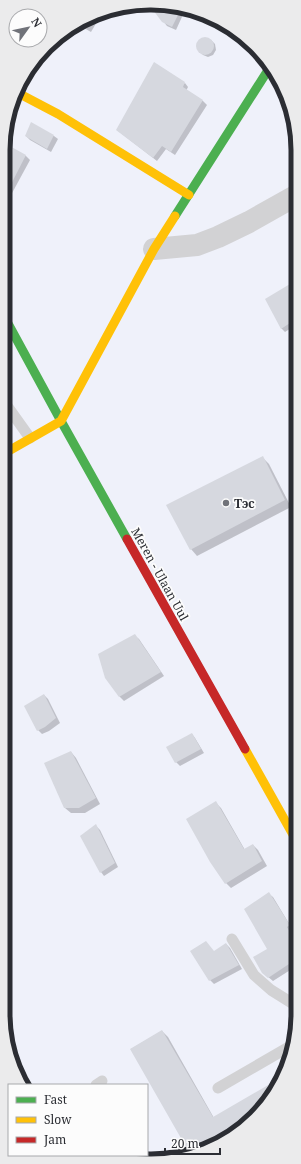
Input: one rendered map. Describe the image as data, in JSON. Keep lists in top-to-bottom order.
{
  "streets": {
    "street": ["Meren - Ulaan Uul"]
  },
  "places": ["Тэс"],
  "legend": ["Fast", "Slow", "Jam"],
  "scale_bar": "20 m",
  "north": "top right"
}
